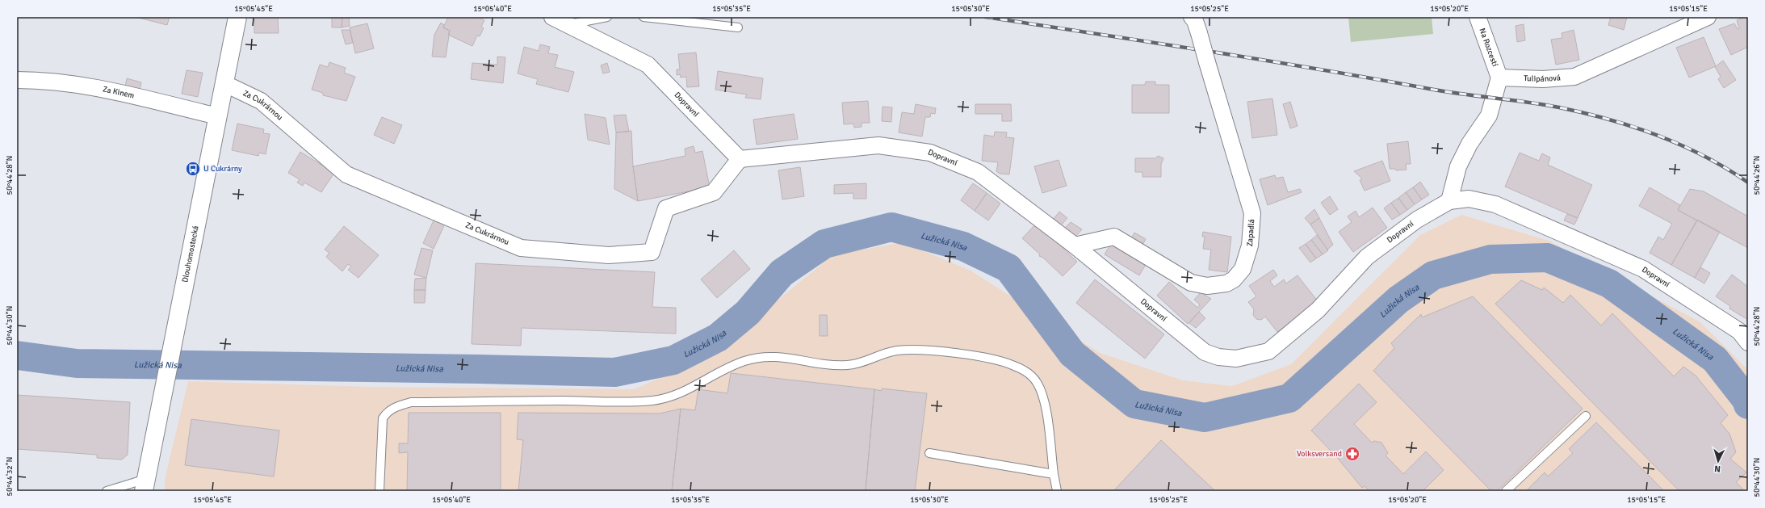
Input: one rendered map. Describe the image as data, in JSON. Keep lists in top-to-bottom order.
{
  "streets": {
    "street": [
      "Na Rozcestí",
      "Tulipánová",
      "Za Kinem",
      "Dopravní",
      "Za Cukrárnou",
      "Zapadlá",
      "Dlouhomostecká"
    ]
  },
  "crossings": [
    ["Na Rozcestí", "Tulipánová"],
    ["Za Kinem", "Dlouhomostecká"],
    ["Dopravní", "Za Cukrárnou"],
    ["Dopravní", "Zapadlá"],
    ["Za Cukrárnou", "Dlouhomostecká"]
  ],
  "water": ["Lužická Nisa"],
  "places": {
    "bus stop": ["U Cukrárny"],
    "pharmacy": ["Volksversand"]
  },
  "north": "bottom",
  "coordinates": [
    "15°05'45\"E",
    "15°05'40\"E",
    "15°05'35\"E",
    "15°05'30\"E",
    "15°05'25\"E",
    "15°05'20\"E",
    "15°05'15\"E",
    "50°44'28\"N",
    "50°44'26\"N",
    "50°44'30\"N",
    "50°44'32\"N"
  ]
}
